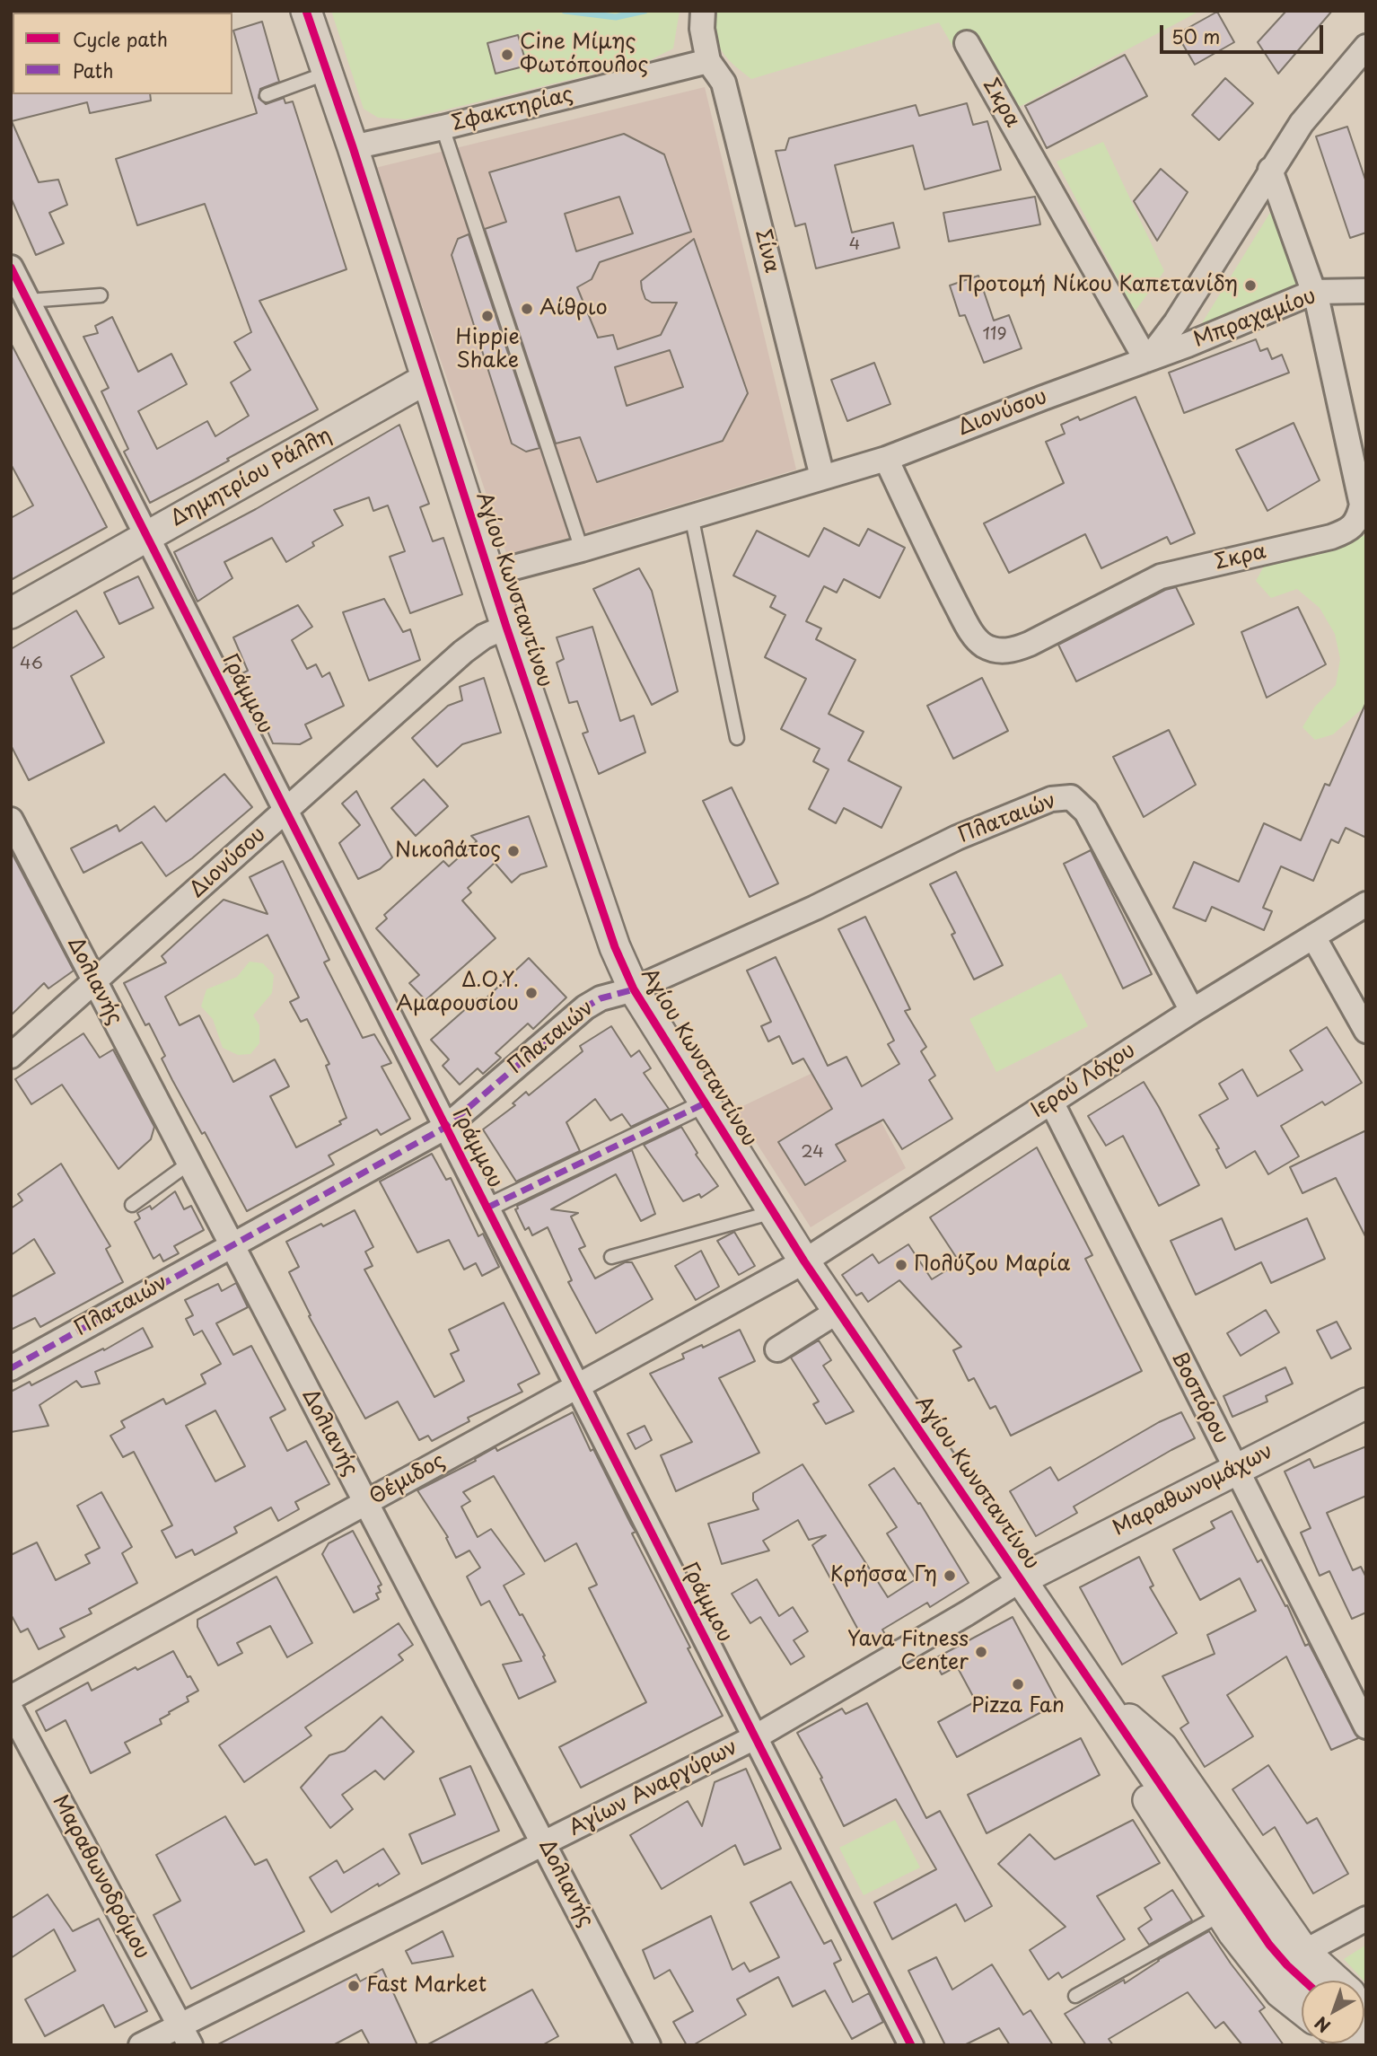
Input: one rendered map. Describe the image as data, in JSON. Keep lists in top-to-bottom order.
{
  "streets": {
    "street": [
      "Σκρα",
      "Σφακτηρίας",
      "Σίνα",
      "Μπραχαμίου",
      "Διονύσου",
      "Δημητρίου Ράλλη",
      "Αγίου Κωνσταντίνου",
      "Γράμμου",
      "Πλαταιών",
      "Δολιανής",
      "Ιερού Λόχου",
      "Βοσπόρου",
      "Θέμιδος",
      "Μαραθωνομάχων",
      "Αγίων Αναργύρων",
      "Μαραθωνοδρόμου"
    ]
  },
  "crossings": [
    ["Σκρα", "Μπραχαμίου"],
    ["Σκρα", "Διονύσου"],
    ["Σφακτηρίας", "Σίνα"],
    ["Σφακτηρίας", "Αγίου Κωνσταντίνου"],
    ["Σίνα", "Διονύσου"],
    ["Μπραχαμίου", "Διονύσου"],
    ["Διονύσου", "Αγίου Κωνσταντίνου"],
    ["Διονύσου", "Γράμμου"],
    ["Διονύσου", "Δολιανής"],
    ["Δημητρίου Ράλλη", "Αγίου Κωνσταντίνου"],
    ["Δημητρίου Ράλλη", "Γράμμου"],
    ["Αγίου Κωνσταντίνου", "Πλαταιών"],
    ["Αγίου Κωνσταντίνου", "Ιερού Λόχου"],
    ["Αγίου Κωνσταντίνου", "Θέμιδος"],
    ["Αγίου Κωνσταντίνου", "Μαραθωνομάχων"],
    ["Αγίου Κωνσταντίνου", "Αγίων Αναργύρων"],
    ["Γράμμου", "Πλαταιών"],
    ["Γράμμου", "Θέμιδος"],
    ["Γράμμου", "Αγίων Αναργύρων"],
    ["Πλαταιών", "Δολιανής"],
    ["Πλαταιών", "Ιερού Λόχου"],
    ["Δολιανής", "Θέμιδος"],
    ["Δολιανής", "Αγίων Αναργύρων"],
    ["Ιερού Λόχου", "Βοσπόρου"],
    ["Ιερού Λόχου", "Θέμιδος"],
    ["Βοσπόρου", "Μαραθωνομάχων"],
    ["Μαραθωνομάχων", "Αγίων Αναργύρων"],
    ["Αγίων Αναργύρων", "Μαραθωνοδρόμου"]
  ],
  "places": [
    "Cine Μίμης Φωτόπουλος",
    "Προτομή Νίκου Καπετανίδη",
    "Αίθριο",
    "Hippie Shake",
    "Νικολάτος",
    "Δ.Ο.Υ. Αμαρουσίου",
    "Πολύζου Μαρία",
    "Κρήσσα Γη",
    "Yava Fitness Center",
    "Pizza Fan",
    "Fast Market"
  ],
  "house_numbers": [
    "4",
    "119",
    "46",
    "24"
  ],
  "legend": ["Cycle path", "Path"],
  "scale_bar": "50 m",
  "north": "bottom left"
}
